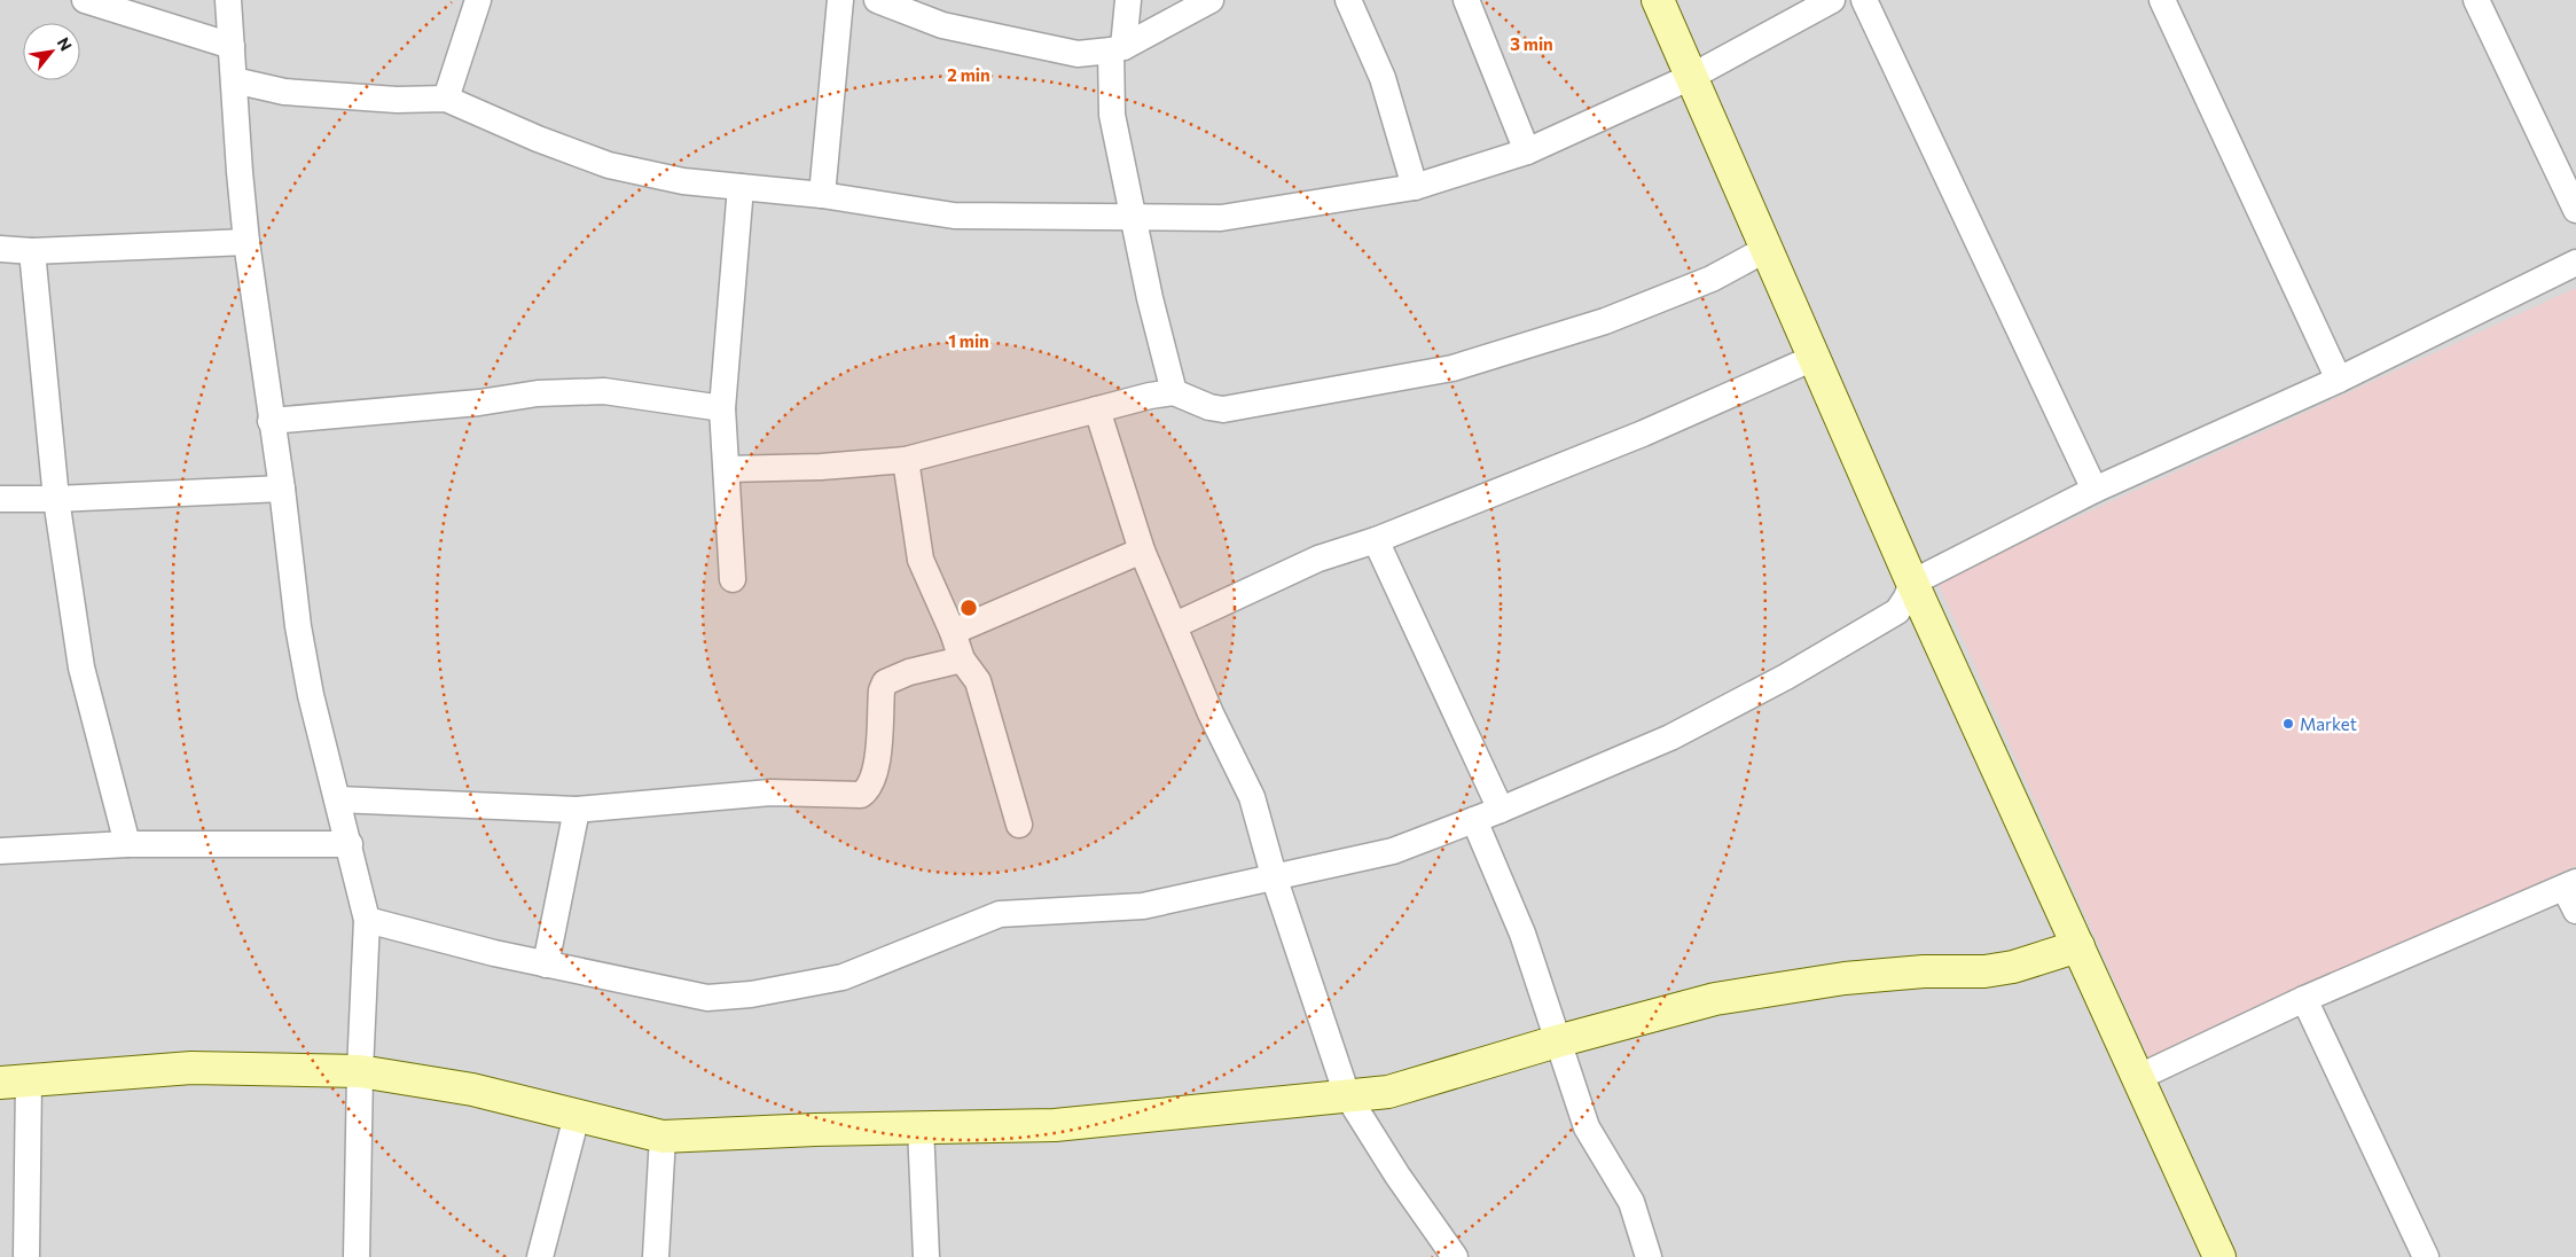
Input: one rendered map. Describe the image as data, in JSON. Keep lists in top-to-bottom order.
{
  "places": ["Market"],
  "north": "top right",
  "rings": ["3 min", "2 min", "1 min"]
}
